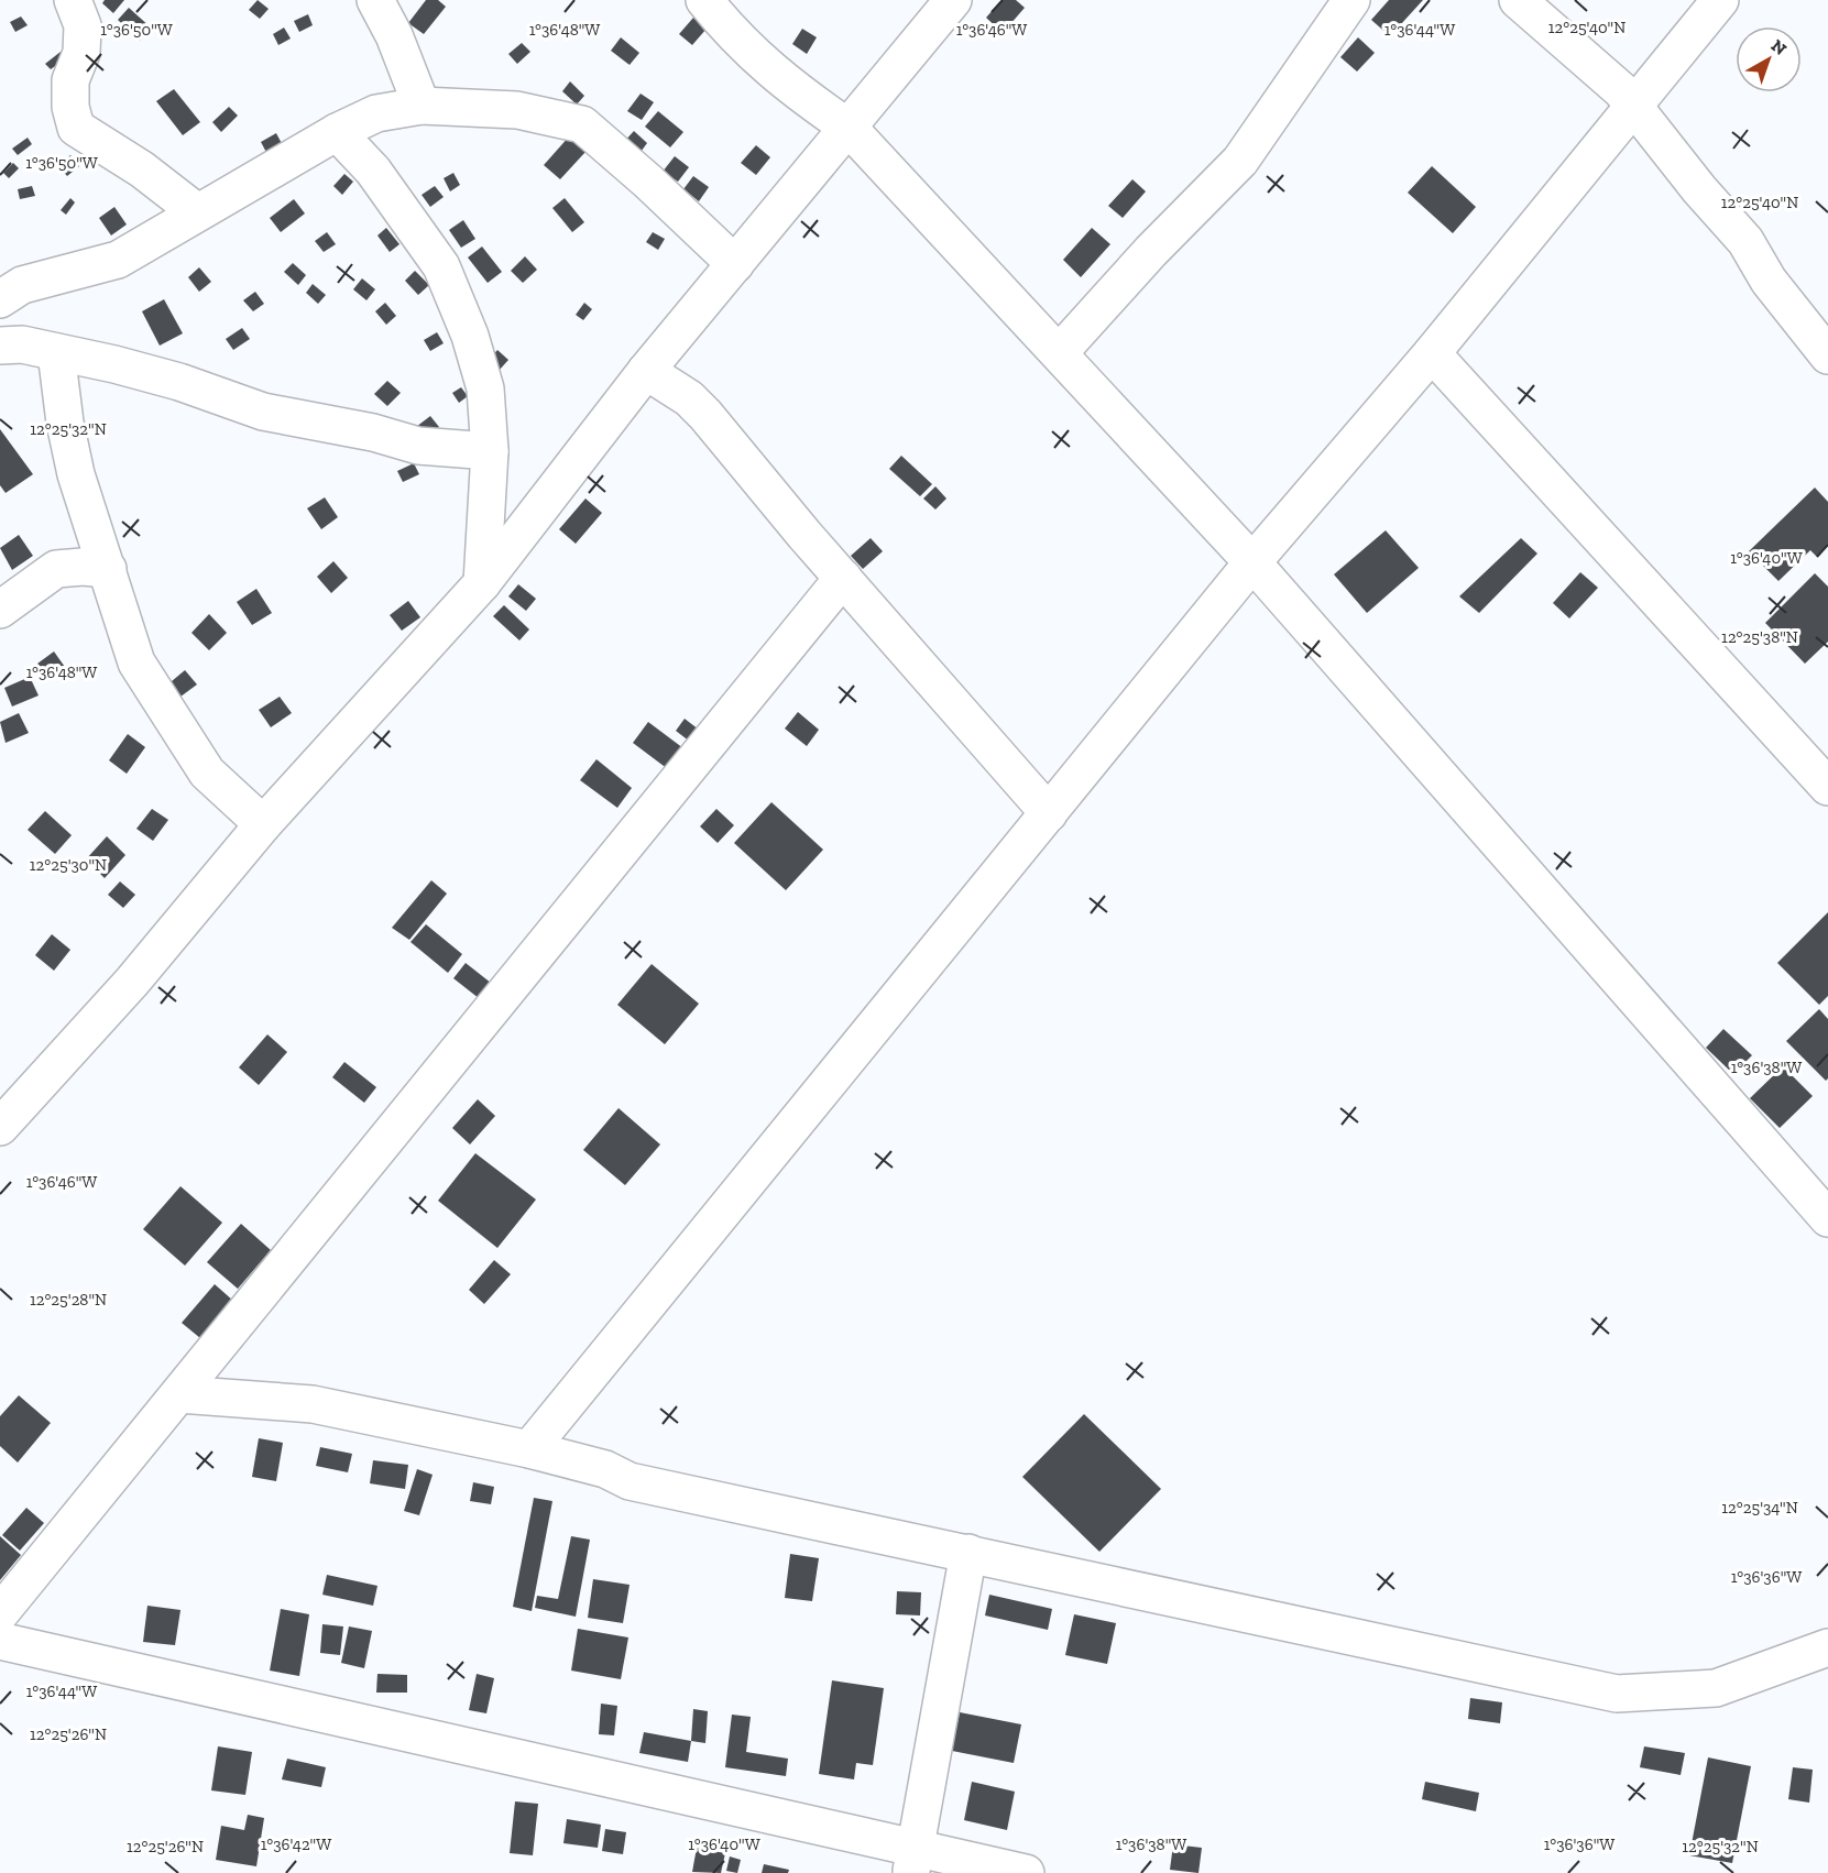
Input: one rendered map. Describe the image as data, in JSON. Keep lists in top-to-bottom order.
{
  "north": "top right",
  "coordinates": [
    "12°25'40\"N",
    "1°36'50\"W",
    "1°36'48\"W",
    "1°36'46\"W",
    "1°36'44\"W",
    "12°25'32\"N",
    "1°36'40\"W",
    "12°25'38\"N",
    "12°25'30\"N",
    "1°36'38\"W",
    "12°25'28\"N",
    "12°25'34\"N",
    "1°36'36\"W",
    "12°25'26\"N",
    "1°36'42\"W"
  ]
}
